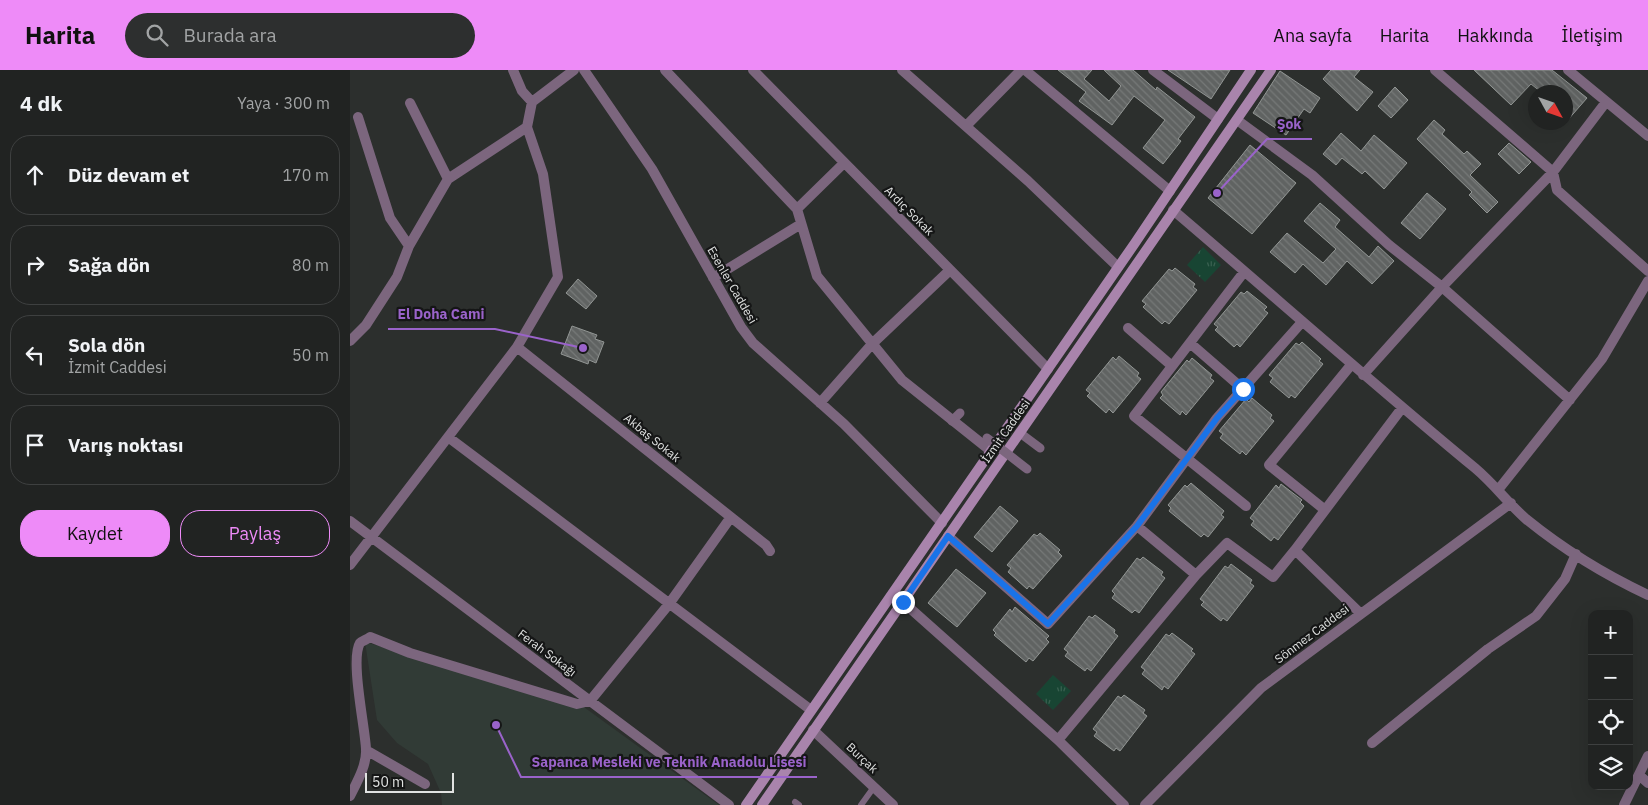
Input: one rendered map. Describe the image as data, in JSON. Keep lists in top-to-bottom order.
{
  "streets": {
    "main road": ["İzmit Caddesi"],
    "street": [
      "Ardıç Sokak",
      "Esenler Caddesi",
      "Akbaş Sokak",
      "Sönmez Caddesi",
      "Ferah Sokağı",
      "Burçak"
    ]
  },
  "crossings": [
    ["Ardıç Sokak", "İzmit Caddesi"],
    ["Esenler Caddesi", "İzmit Caddesi"],
    ["İzmit Caddesi", "Burçak"]
  ],
  "places": ["Şok", "El Doha Cami", "Sapanca Mesleki ve Teknik Anadolu Lisesi"],
  "scale_bar": "50 m",
  "north": "bottom right",
  "page": {
    "header": "Harita",
    "search": "Burada ara",
    "nav": [
      "Ana sayfa",
      "Harita",
      "Hakkında",
      "İletişim"
    ],
    "heading": ["4 dk", "Yaya · 300 m"],
    "list": [
      ["Düz devam et", "170 m"],
      ["Sağa dön", "80 m"],
      ["Sola dön", "İzmit Caddesi", "50 m"],
      "Varış noktası"
    ],
    "buttons": ["Kaydet", "Paylaş"],
    "map_buttons": ["+", "−"],
    "scale": "50 m"
  }
}
